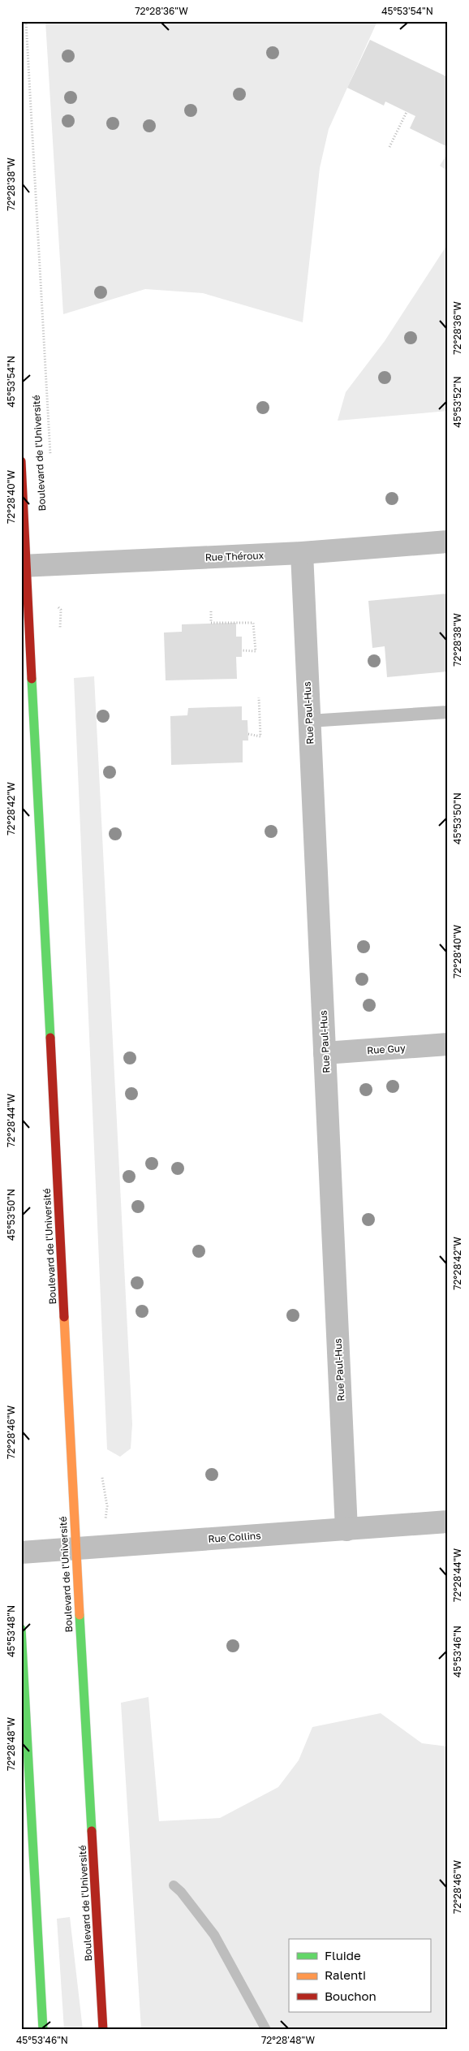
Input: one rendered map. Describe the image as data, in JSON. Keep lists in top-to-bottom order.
{
  "streets": {
    "main road": ["Boulevard de l'Université"],
    "street": [
      "Rue Théroux",
      "Rue Paul-Hus",
      "Rue Guy",
      "Rue Collins"
    ]
  },
  "crossings": [
    ["Boulevard de l'Université", "Rue Théroux"],
    ["Boulevard de l'Université", "Rue Collins"],
    ["Rue Théroux", "Rue Paul-Hus"],
    ["Rue Paul-Hus", "Rue Guy"],
    ["Rue Paul-Hus", "Rue Collins"]
  ],
  "legend": ["Fluide", "Ralenti", "Bouchon"],
  "coordinates": [
    "72°28'36\"W",
    "45°53'54\"N",
    "72°28'38\"W",
    "45°53'52\"N",
    "72°28'40\"W",
    "72°28'42\"W",
    "45°53'50\"N",
    "72°28'44\"W",
    "72°28'46\"W",
    "45°53'48\"N",
    "45°53'46\"N",
    "72°28'48\"W"
  ]
}
